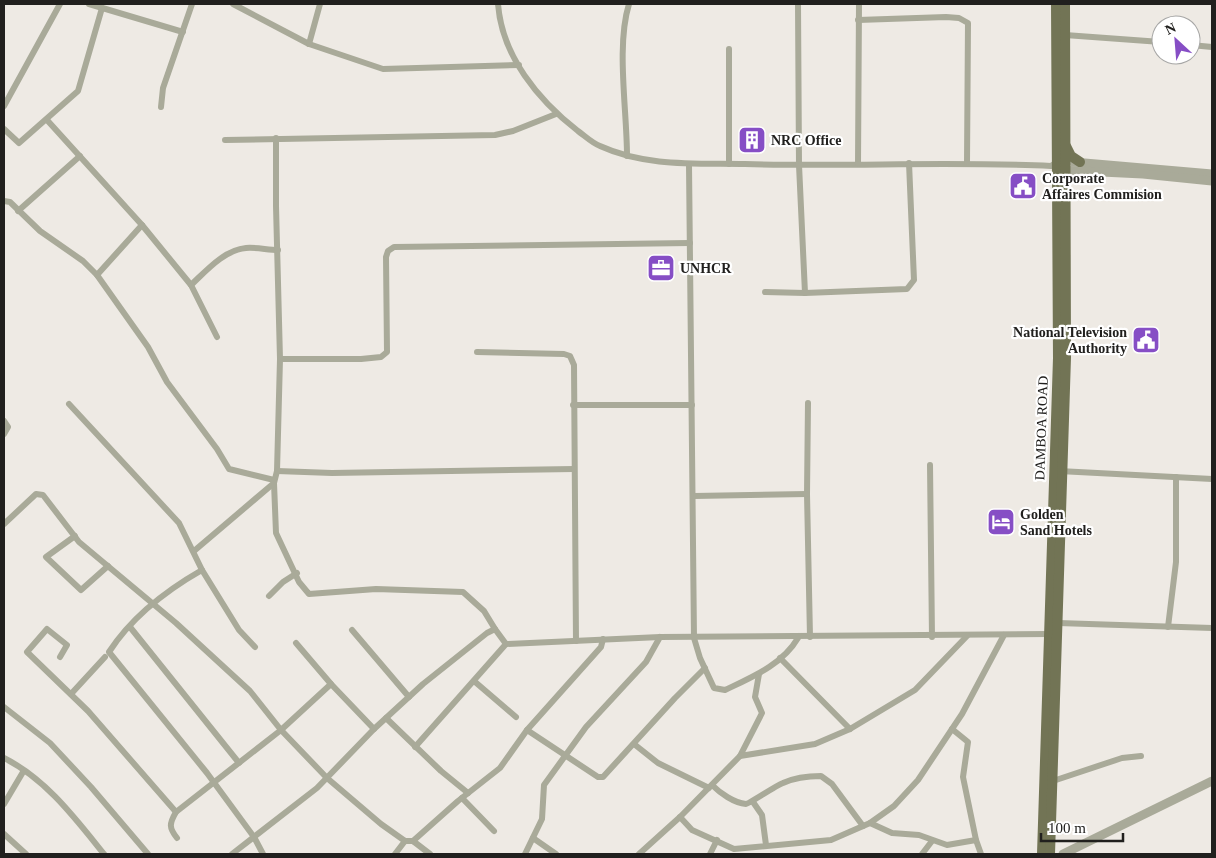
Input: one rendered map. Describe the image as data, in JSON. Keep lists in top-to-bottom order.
{
  "streets": {
    "main road": ["DAMBOA ROAD"]
  },
  "places": {
    "building": ["NRC Office"],
    "public building": ["Corporate Affaires Commision", "National Television Authority"],
    "office": ["UNHCR"],
    "hotel": ["Golden Sand Hotels"]
  },
  "scale_bar": "100 m",
  "north": "top left"
}
